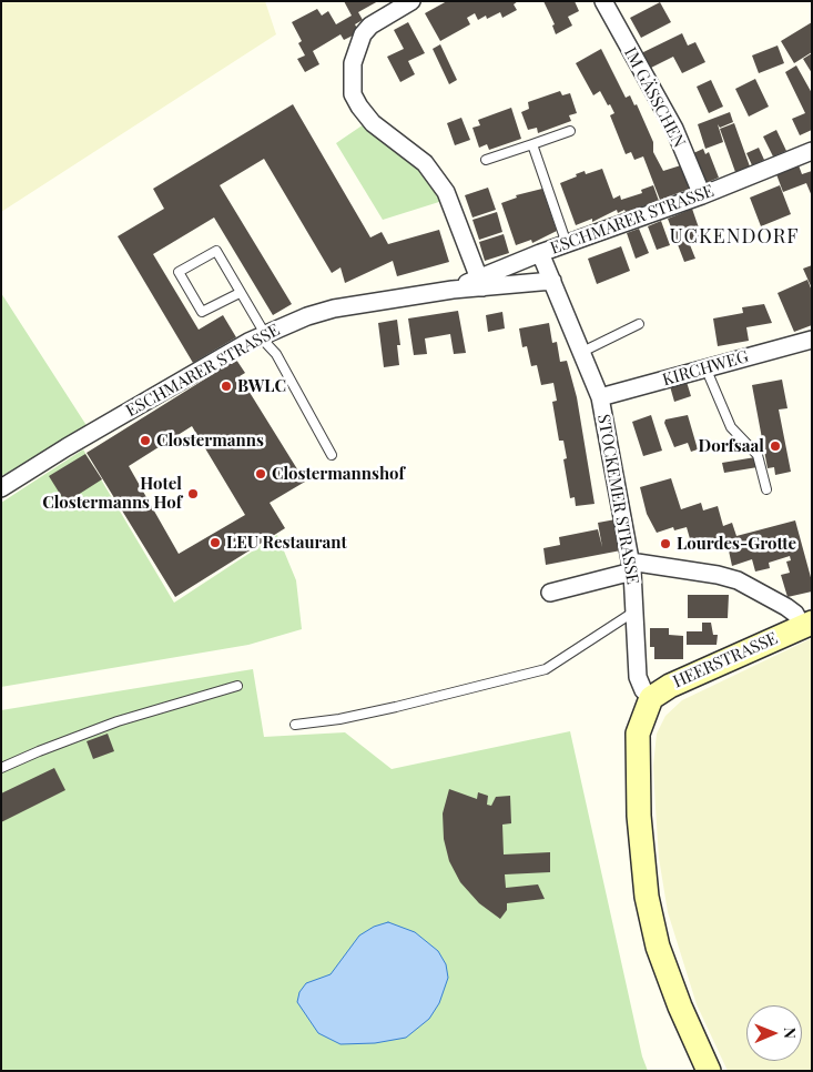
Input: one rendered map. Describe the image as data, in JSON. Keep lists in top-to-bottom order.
{
  "streets": {
    "main road": ["HEERSTRASSE"],
    "street": [
      "IM GÄSSCHEN",
      "ESCHMARER STRASSE",
      "KIRCHWEG",
      "STOCKEMER STRASSE"
    ]
  },
  "crossings": [
    ["IM GÄSSCHEN", "ESCHMARER STRASSE"],
    ["ESCHMARER STRASSE", "STOCKEMER STRASSE"],
    ["KIRCHWEG", "STOCKEMER STRASSE"],
    ["STOCKEMER STRASSE", "HEERSTRASSE"]
  ],
  "districts": ["UCKENDORF"],
  "places": [
    "BWLC",
    "Clostermanns",
    "Dorfsaal",
    "Clostermannshof",
    "Hotel Clostermanns Hof",
    "LEU Restaurant",
    "Lourdes-Grotte"
  ],
  "north": "right"
}
